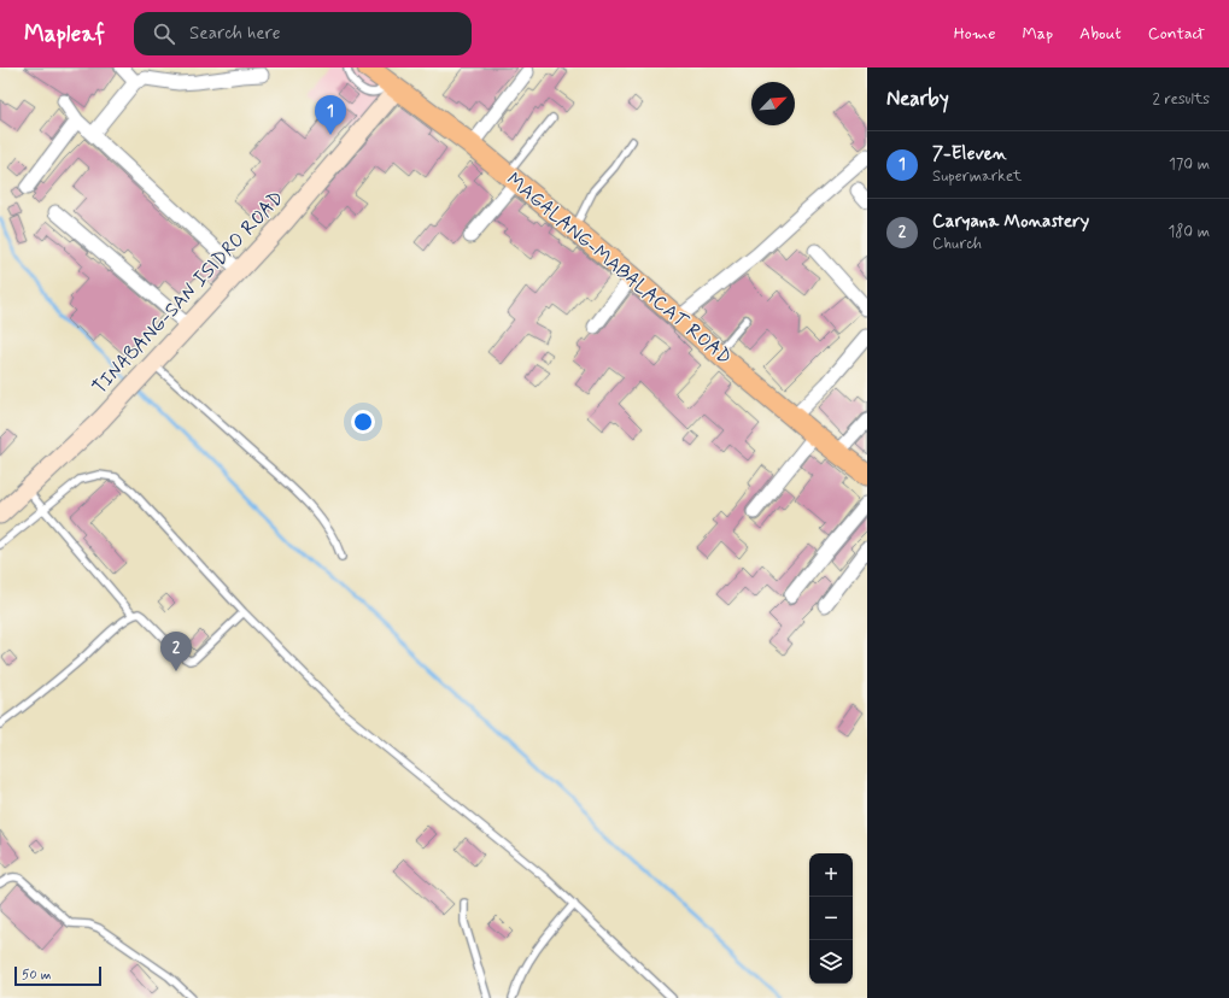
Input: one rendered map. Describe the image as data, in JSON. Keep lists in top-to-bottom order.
{
  "streets": {
    "main road": ["MAGALANG-MABALACAT ROAD"],
    "street": ["TINABANG-SAN ISIDRO ROAD"]
  },
  "crossings": [
    ["MAGALANG-MABALACAT ROAD", "TINABANG-SAN ISIDRO ROAD"]
  ],
  "scale_bar": "50 m",
  "north": "top right",
  "page": {
    "header": "Mapleaf",
    "search": "Search here",
    "nav": [
      "Home",
      "Map",
      "About",
      "Contact"
    ],
    "heading": ["Nearby", "2 results"],
    "pins": ["1", "2"],
    "list": [
      {
        "mark": "1",
        "name": "7-Eleven",
        "note": "Supermarket",
        "value": "170 m"
      },
      {
        "mark": "2",
        "name": "Caryana Monastery",
        "note": "Church",
        "value": "180 m"
      }
    ],
    "map_buttons": ["+", "−"],
    "scale": "50 m"
  }
}
